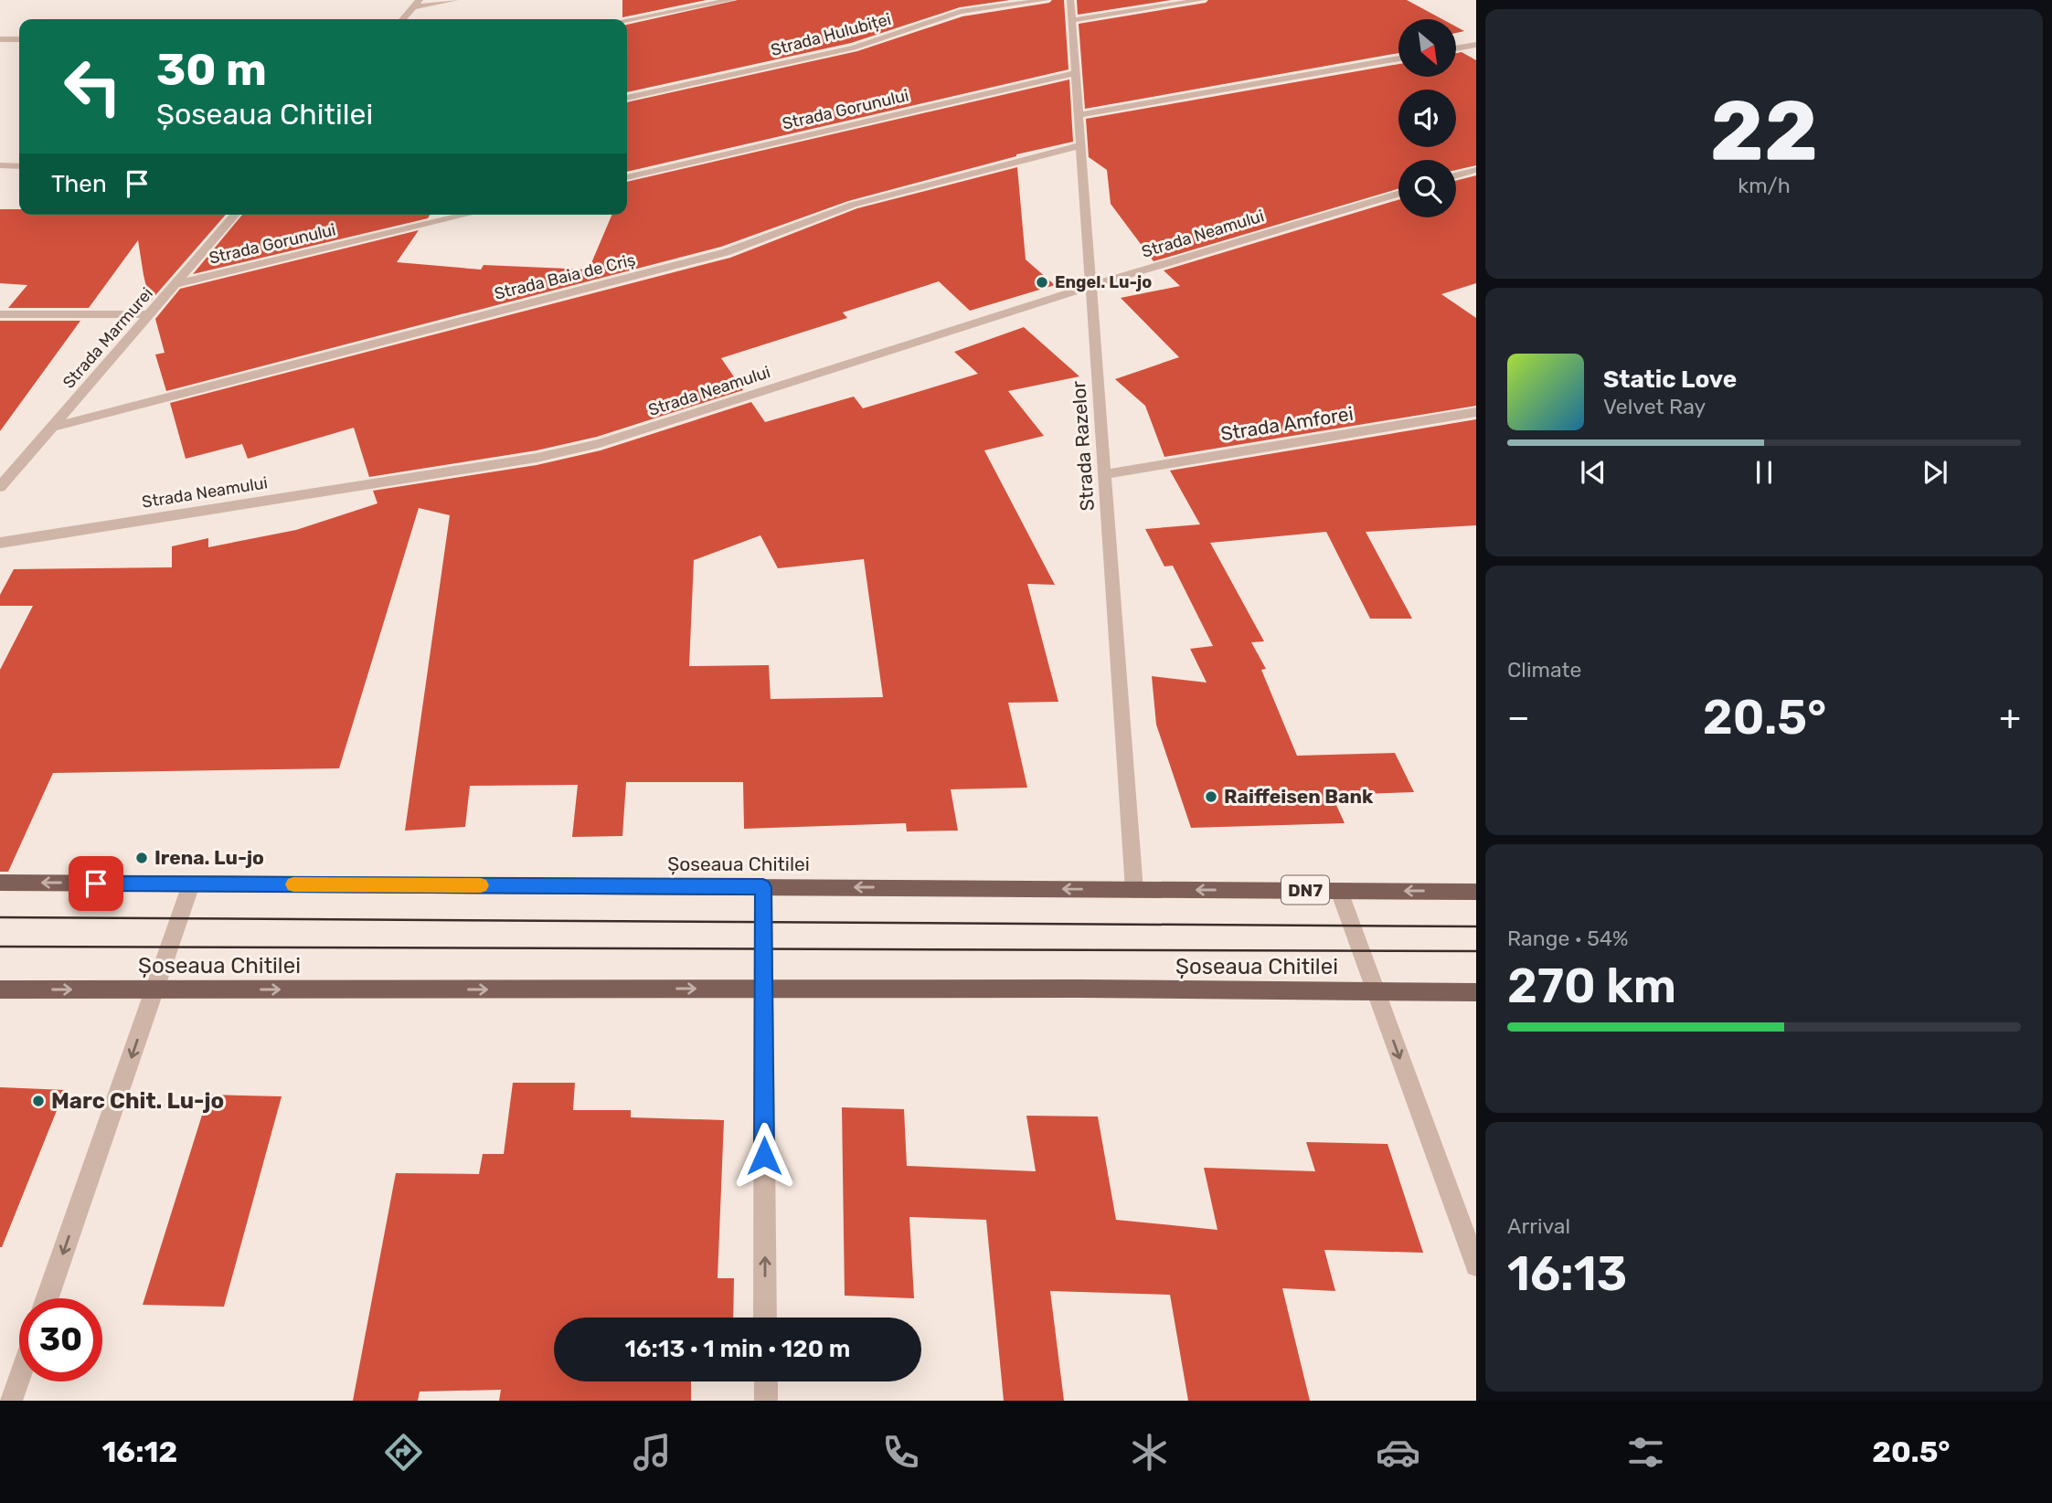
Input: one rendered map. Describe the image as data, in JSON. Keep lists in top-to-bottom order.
{
  "streets": {
    "main road": ["Șoseaua Chitilei", "DN7"],
    "street": [
      "Strada Hulubiței",
      "Strada Gorunului",
      "Strada Neamului",
      "Strada Baia de Criș",
      "Strada Marmurei",
      "Strada Amforei",
      "Strada Razelor"
    ]
  },
  "crossings": [
    ["Strada Gorunului", "Strada Marmurei"],
    ["Strada Gorunului", "Strada Razelor"],
    ["Strada Neamului", "Strada Razelor"],
    ["Strada Baia de Criș", "Strada Marmurei"],
    ["Strada Baia de Criș", "Strada Razelor"],
    ["Strada Amforei", "Strada Razelor"],
    ["Strada Razelor", "Șoseaua Chitilei"]
  ],
  "places": [
    "Engel. Lu-jo",
    "Raiffeisen Bank",
    "Irena. Lu-jo",
    "Marc Chit. Lu-jo"
  ],
  "north": "bottom right",
  "page": {
    "tile": [
      ["22", "km/h"],
      "Climate",
      ["Range · 54%", "270 km"],
      ["Arrival", "16:13"]
    ],
    "turn": ["30 m", "Șoseaua Chitilei"],
    "then": "Then",
    "song": ["Static Love", "Velvet Ray"],
    "heat": ["−", "20.5°", "+"],
    "limit": "30",
    "trip": "16:13 · 1 min · 120 m",
    "tabs": ["16:12", "20.5°"]
  }
}
